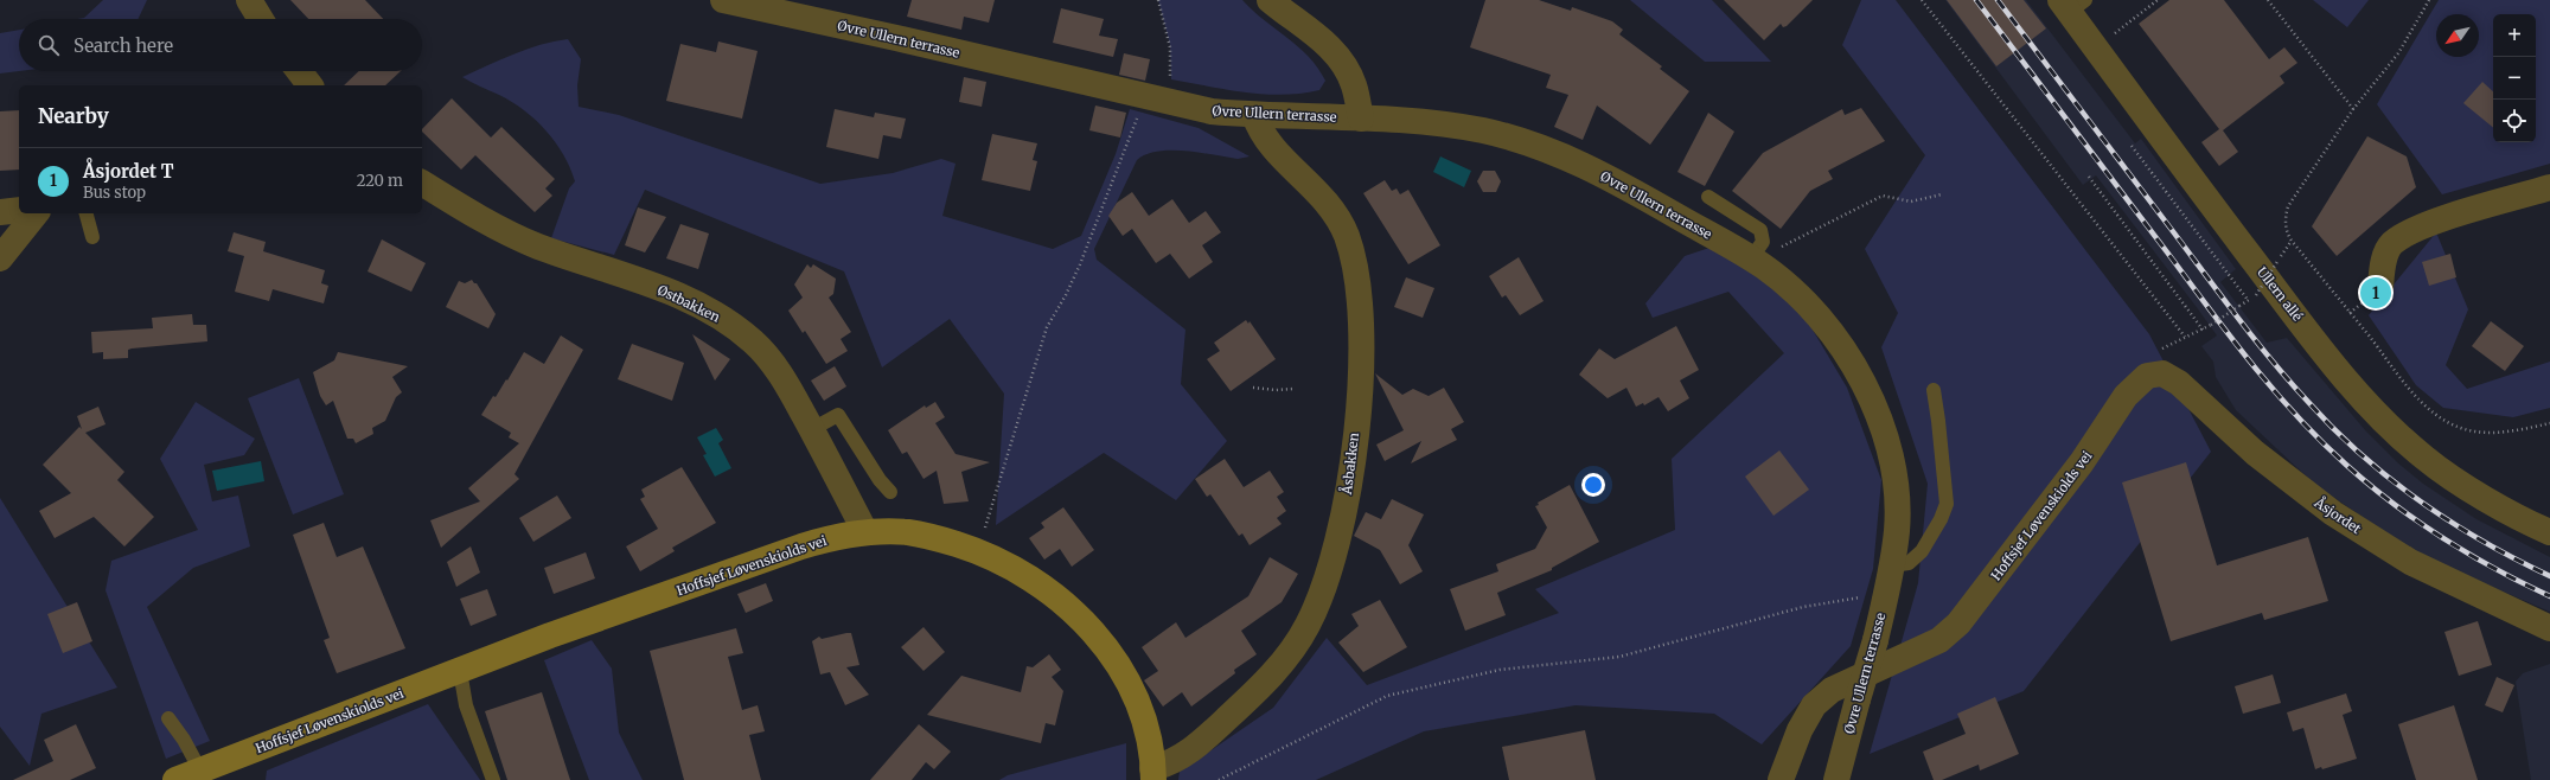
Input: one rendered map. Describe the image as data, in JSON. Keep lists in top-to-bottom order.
{
  "streets": {
    "street": [
      "Øvre Ullern terrasse",
      "Ullern allé",
      "Østbakken",
      "Åsbakken",
      "Hoffsjef Løvenskiolds vei",
      "Åsjordet"
    ]
  },
  "crossings": [
    ["Øvre Ullern terrasse", "Åsbakken"],
    ["Østbakken", "Hoffsjef Løvenskiolds vei"],
    ["Åsbakken", "Hoffsjef Løvenskiolds vei"],
    ["Hoffsjef Løvenskiolds vei", "Åsjordet"]
  ],
  "north": "bottom left",
  "page": {
    "map_buttons": ["+", "−"],
    "search": "Search here",
    "heading": "Nearby",
    "list": [
      {
        "mark": "1",
        "name": "Åsjordet T",
        "note": "Bus stop",
        "value": "220 m"
      }
    ],
    "pins": "1"
  }
}
